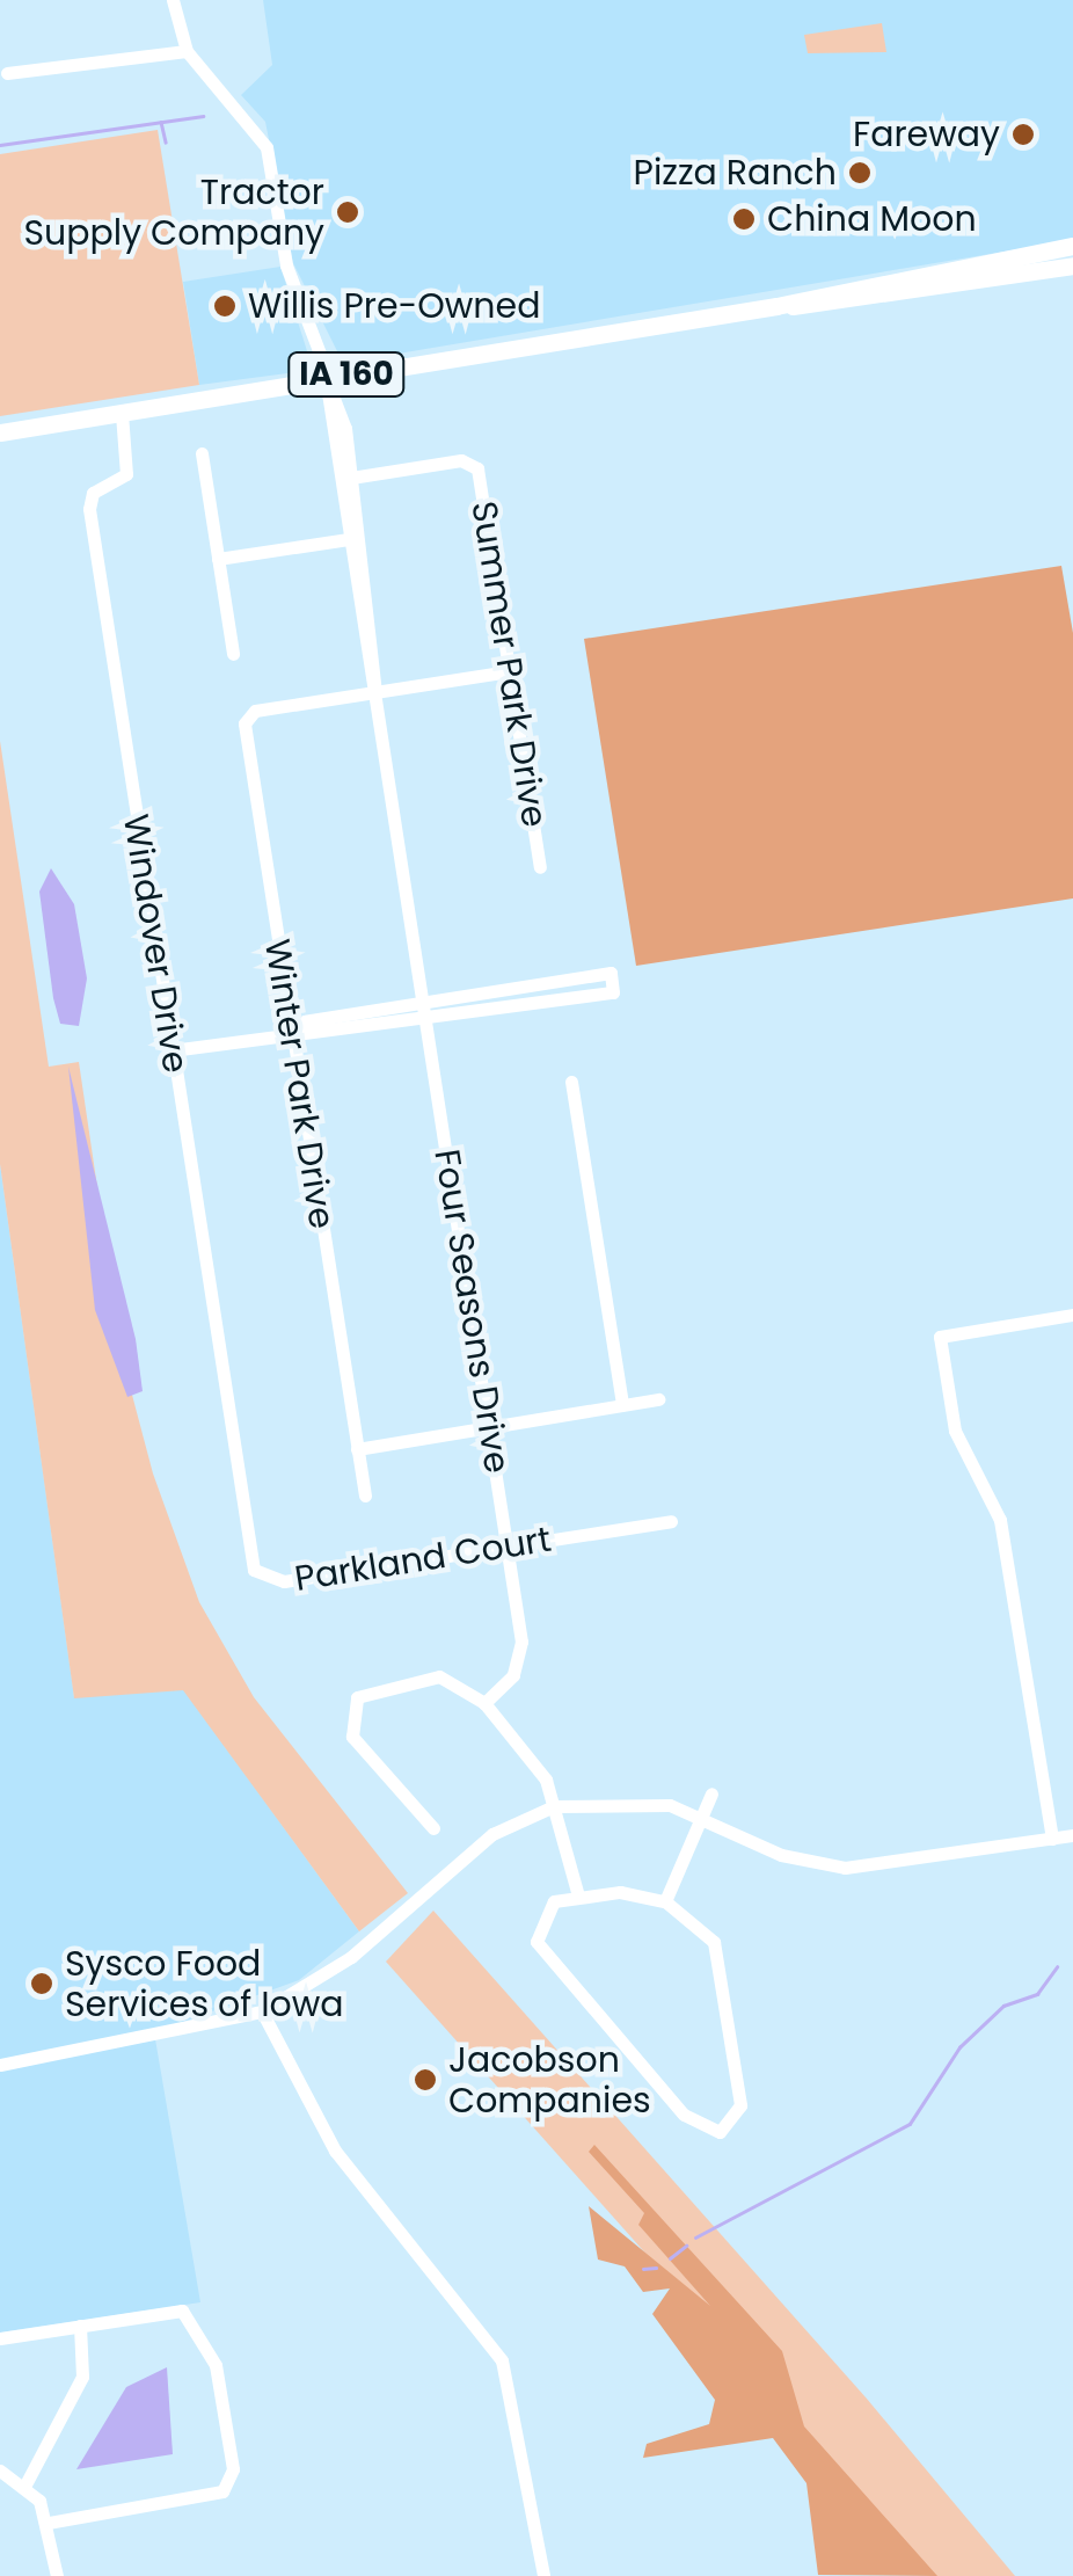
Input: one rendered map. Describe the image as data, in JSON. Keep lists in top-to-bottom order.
{
  "streets": {
    "main road": ["IA 160"],
    "street": [
      "Summer Park Drive",
      "Windover Drive",
      "Winter Park Drive",
      "Four Seasons Drive",
      "Parkland Court"
    ]
  },
  "crossings": [
    ["IA 160", "Windover Drive"],
    ["IA 160", "Four Seasons Drive"],
    ["Summer Park Drive", "Four Seasons Drive"],
    ["Windover Drive", "Parkland Court"],
    ["Winter Park Drive", "Four Seasons Drive"],
    ["Four Seasons Drive", "Parkland Court"]
  ],
  "places": [
    "Fareway",
    "Pizza Ranch",
    "Tractor Supply Company",
    "China Moon",
    "Willis Pre-Owned",
    "Sysco Food Services of Iowa",
    "Jacobson Companies"
  ]
}
